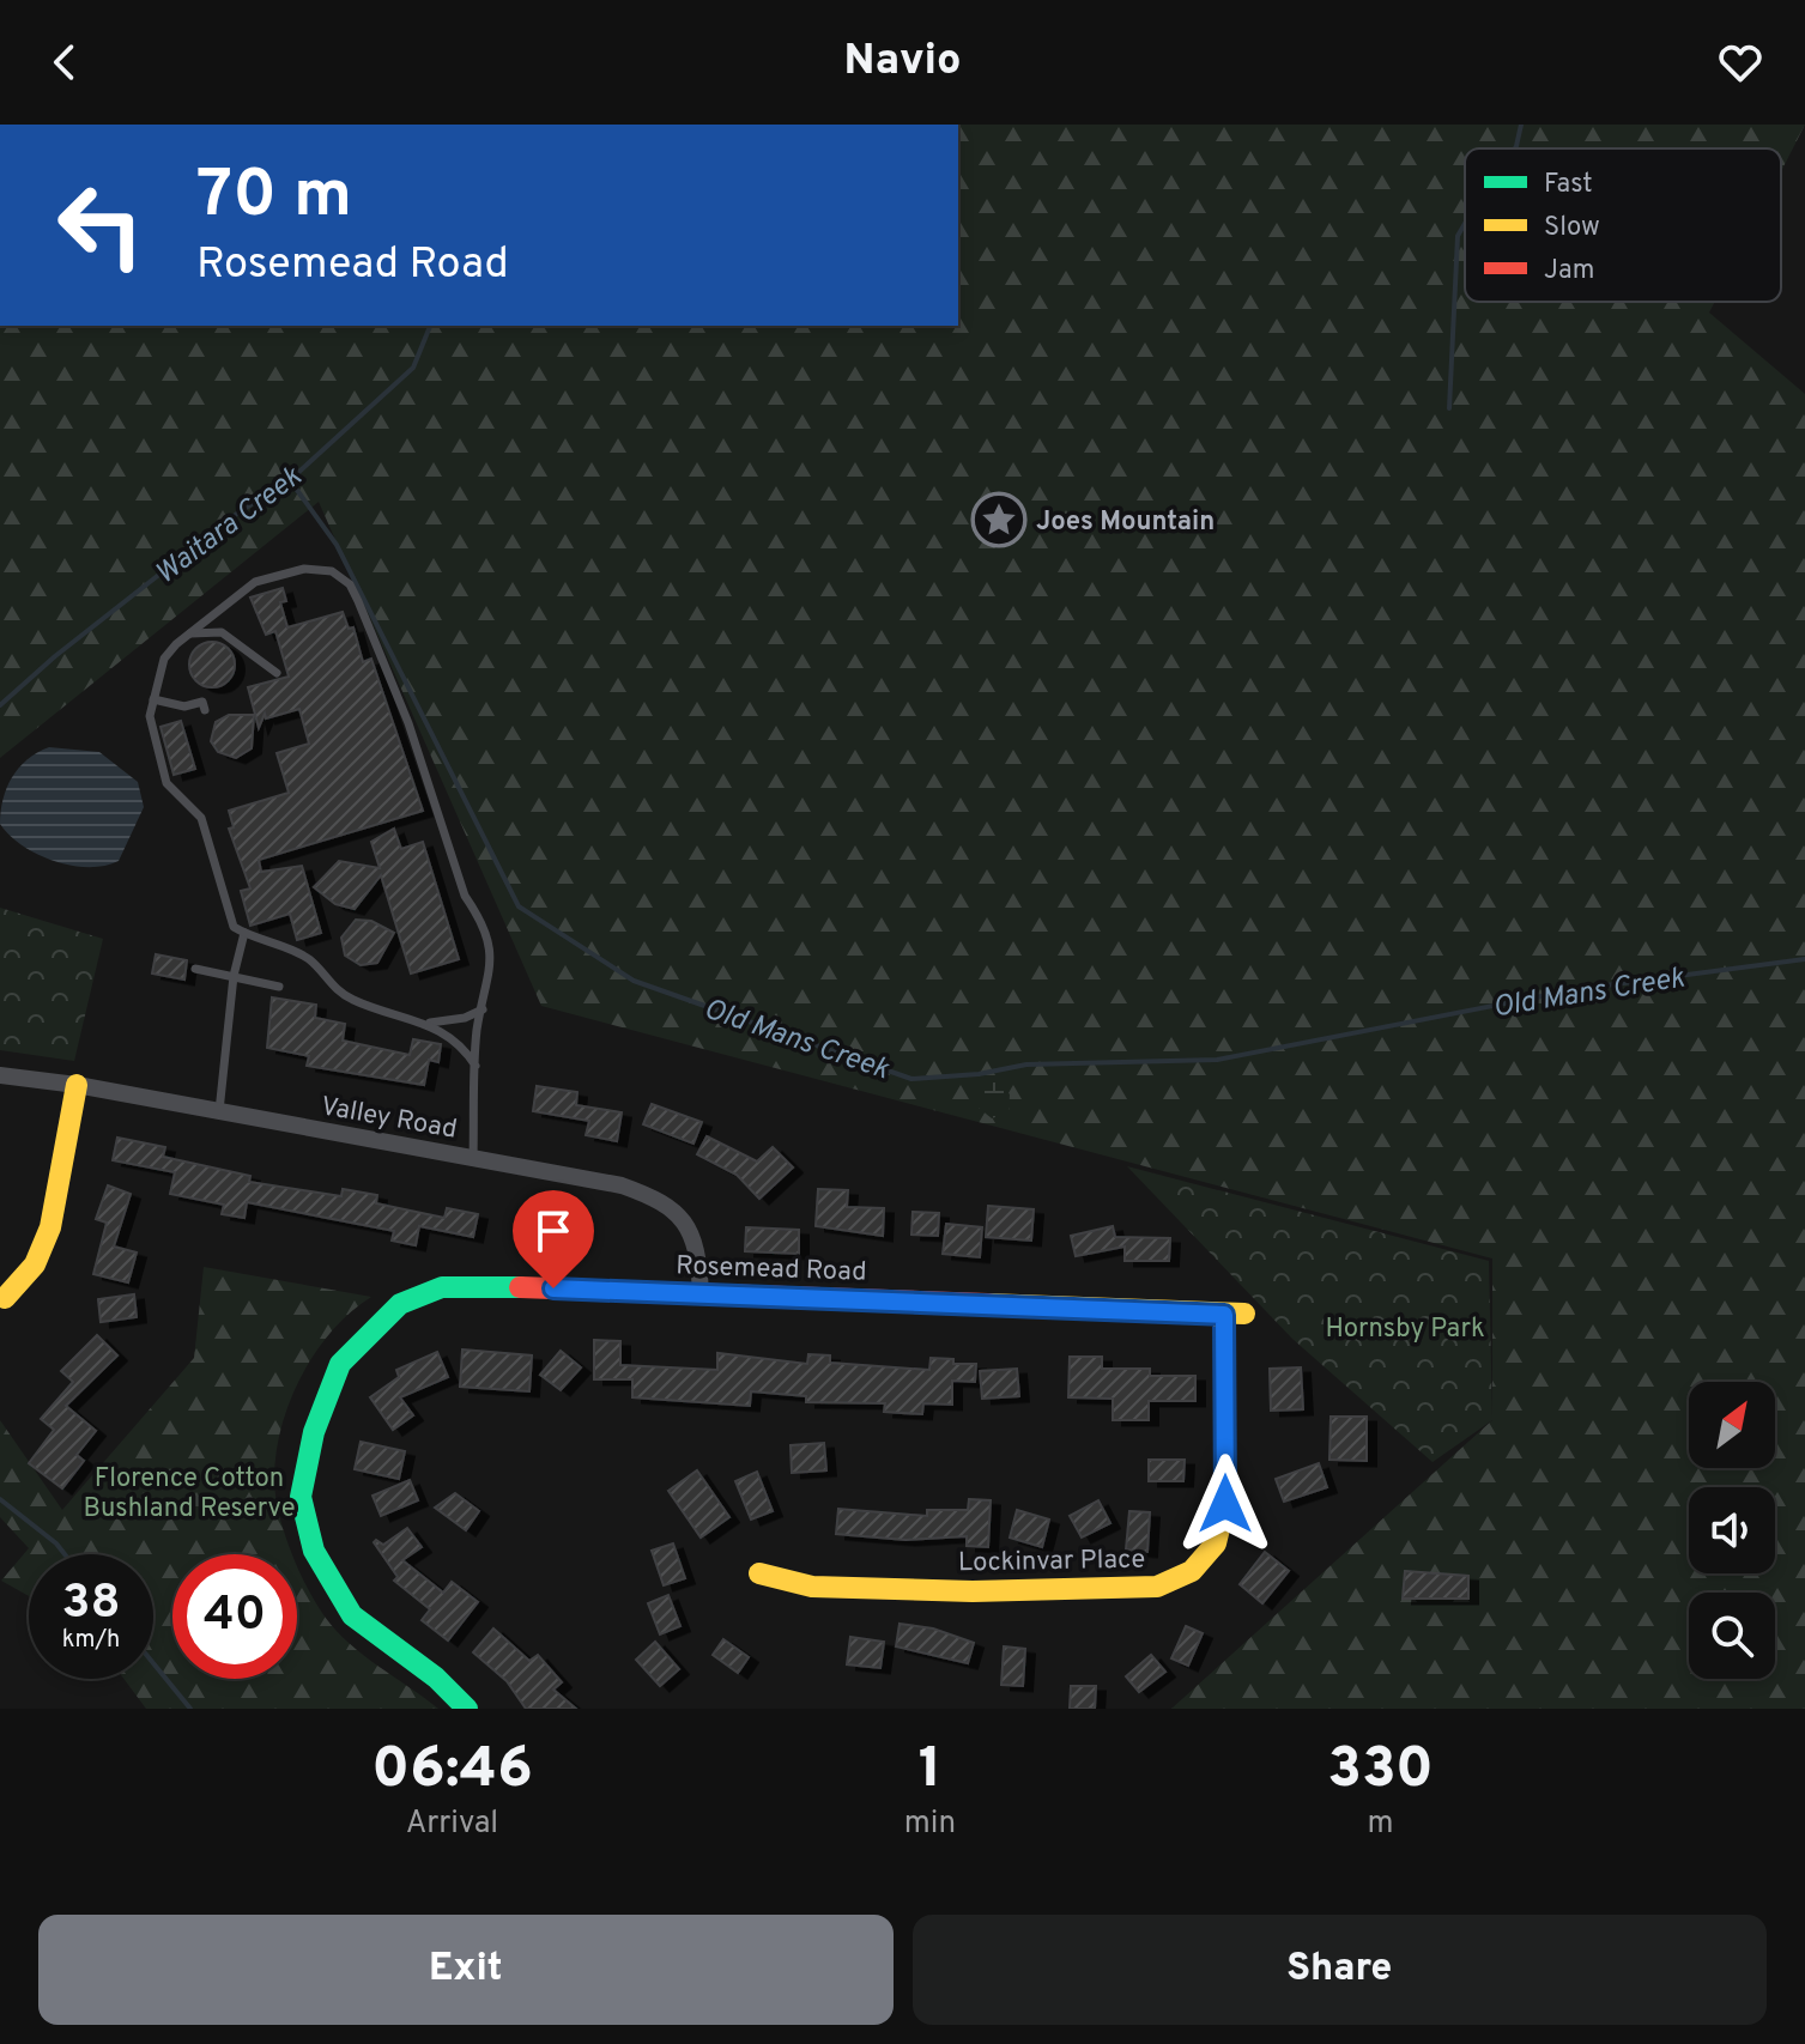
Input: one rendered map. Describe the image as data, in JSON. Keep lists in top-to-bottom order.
{
  "streets": {
    "street": ["Valley Road", "Rosemead Road", "Lockinvar Place"]
  },
  "crossings": [
    ["Valley Road", "Rosemead Road"],
    ["Rosemead Road", "Lockinvar Place"]
  ],
  "water": ["Waitara Creek", "Old Mans Creek"],
  "parks": ["Hornsby Park", "Florence Cotton Bushland Reserve"],
  "places": {
    "place": ["Joes Mountain"]
  },
  "legend": ["Fast", "Slow", "Jam"],
  "north": "top right",
  "page": {
    "header": "Navio",
    "turn": ["70 m", "Rosemead Road"],
    "speed": "38 km/h",
    "limit": "40",
    "eta": [
      "06:46",
      "Arrival",
      "1",
      "min",
      "330",
      "m"
    ],
    "buttons": ["Exit", "Share"]
  }
}
